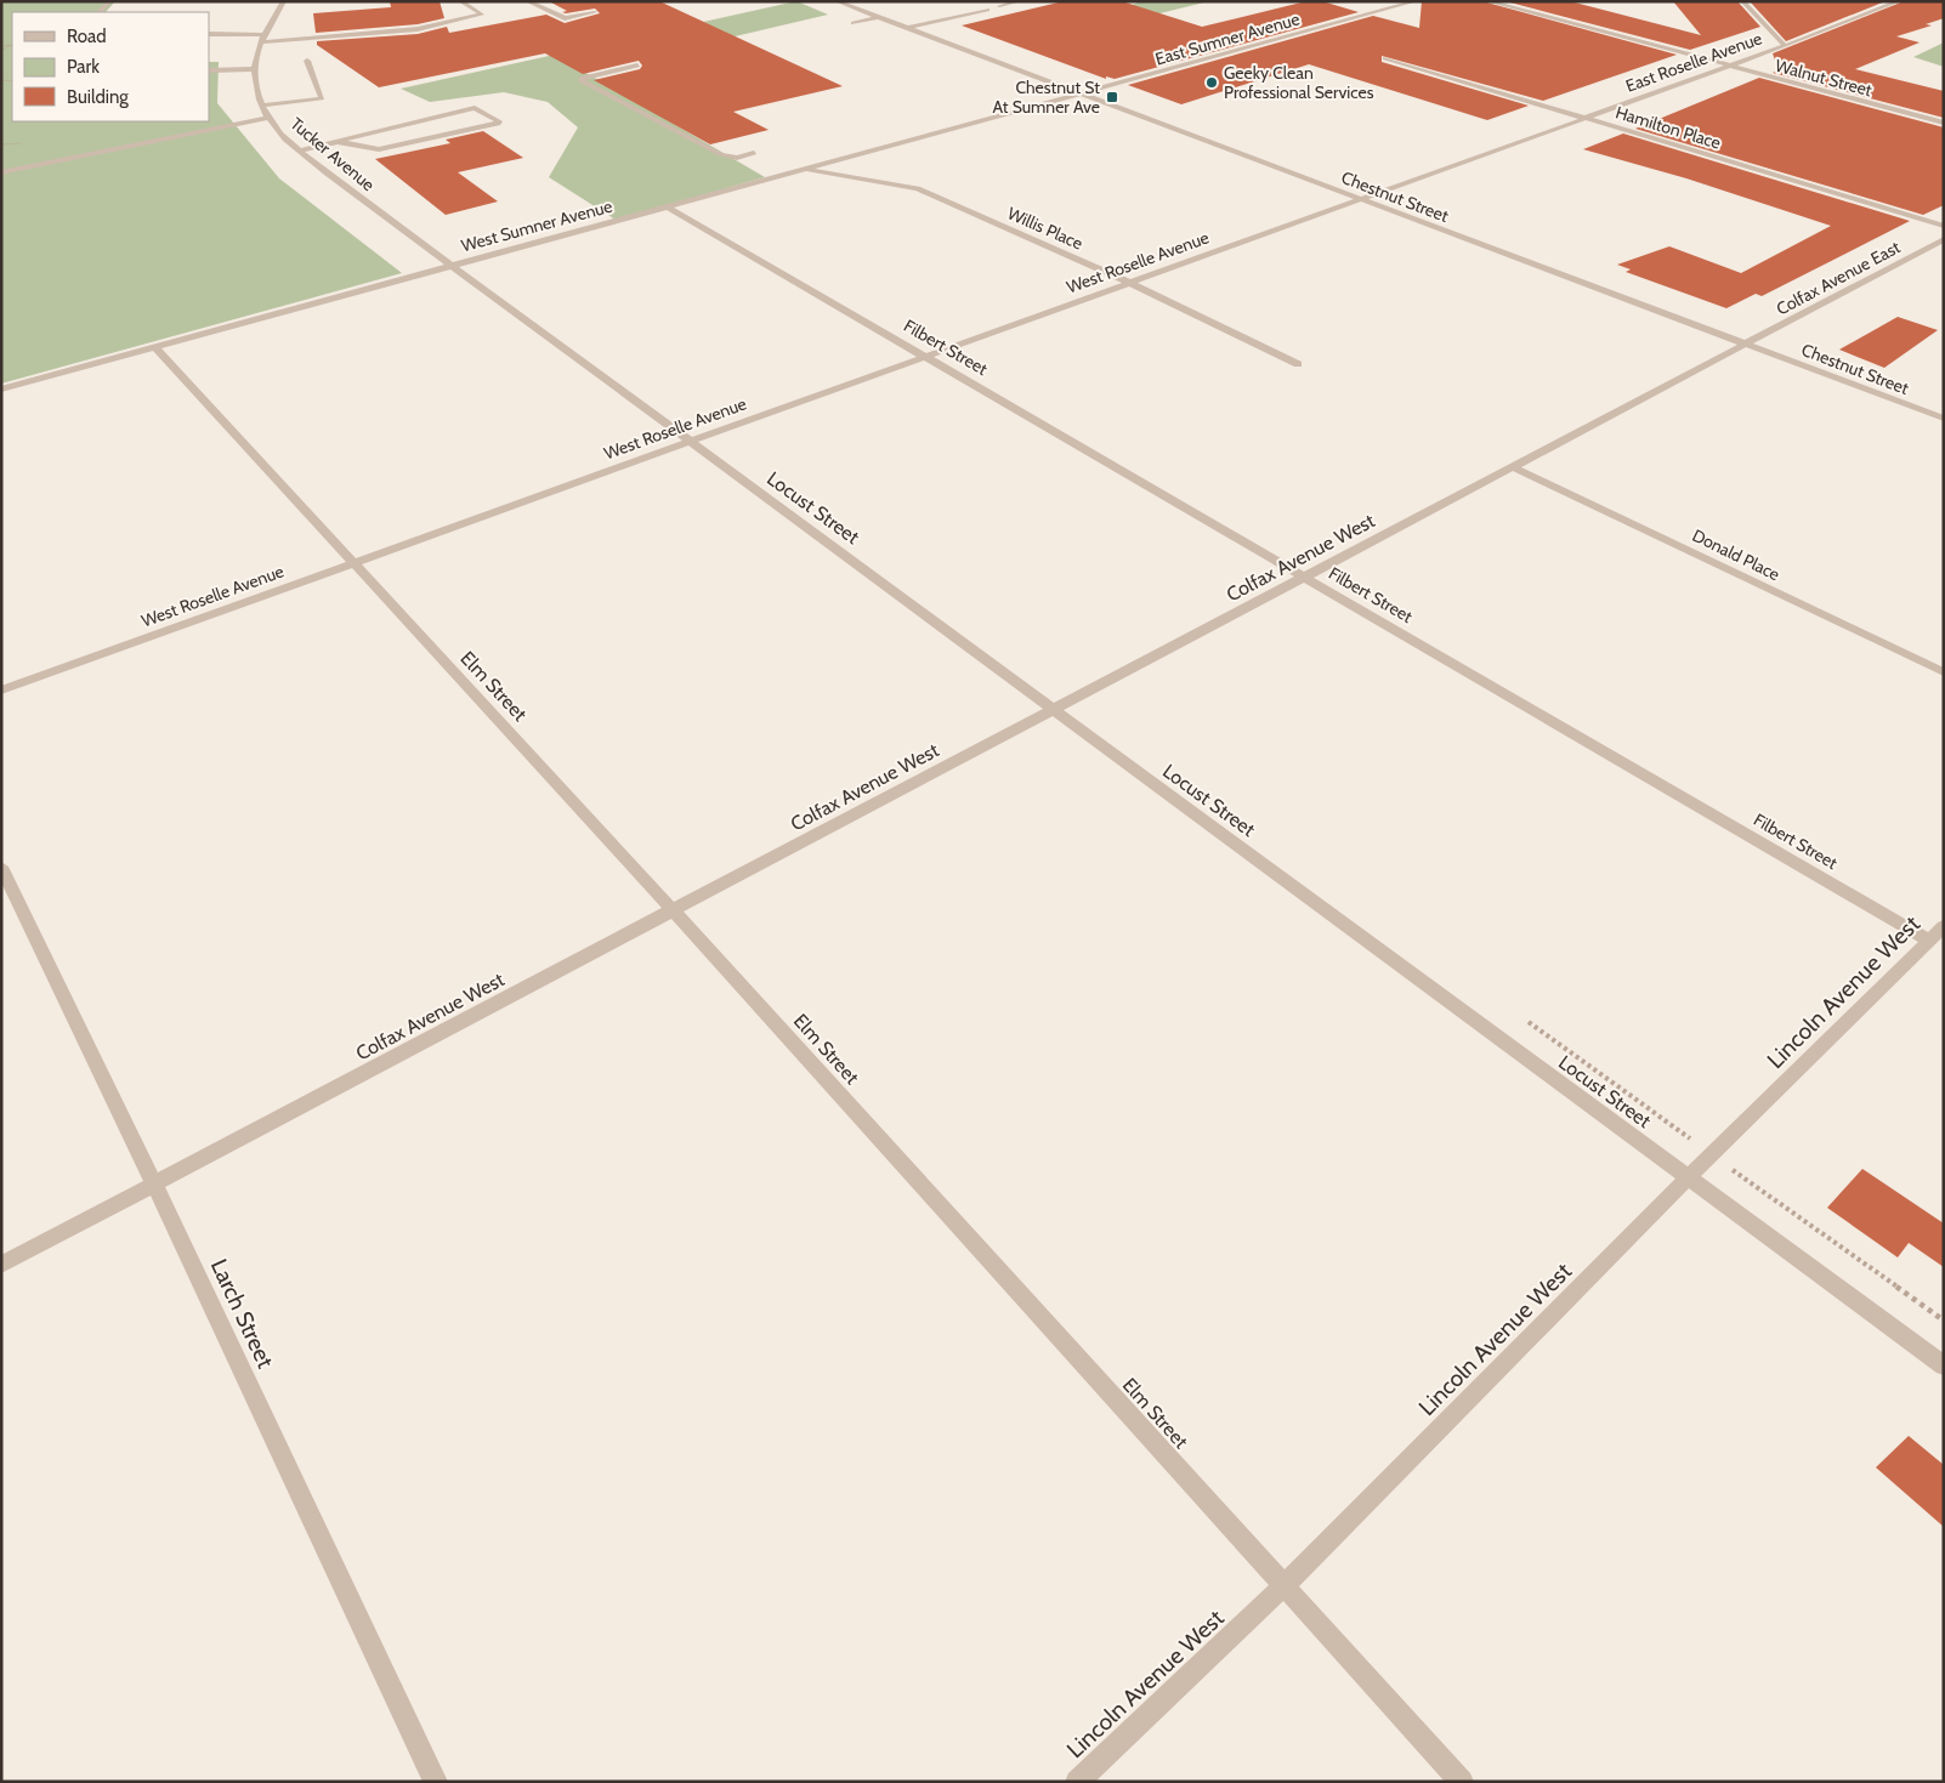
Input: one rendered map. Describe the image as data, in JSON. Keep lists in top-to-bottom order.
{
  "streets": {
    "street": [
      "East Sumner Avenue",
      "East Roselle Avenue",
      "Walnut Street",
      "Hamilton Place",
      "Tucker Avenue",
      "Chestnut Street",
      "West Sumner Avenue",
      "Willis Place",
      "West Roselle Avenue",
      "Colfax Avenue East",
      "Filbert Street",
      "Locust Street",
      "Donald Place",
      "Colfax Avenue West",
      "Elm Street",
      "Lincoln Avenue West",
      "Larch Street"
    ]
  },
  "crossings": [
    ["East Sumner Avenue", "Chestnut Street"],
    ["East Sumner Avenue", "West Sumner Avenue"],
    ["East Roselle Avenue", "Walnut Street"],
    ["East Roselle Avenue", "Hamilton Place"],
    ["East Roselle Avenue", "Chestnut Street"],
    ["East Roselle Avenue", "West Roselle Avenue"],
    ["Tucker Avenue", "West Sumner Avenue"],
    ["Tucker Avenue", "Locust Street"],
    ["Chestnut Street", "West Sumner Avenue"],
    ["Chestnut Street", "West Roselle Avenue"],
    ["Chestnut Street", "Colfax Avenue East"],
    ["Chestnut Street", "Colfax Avenue West"],
    ["West Sumner Avenue", "Willis Place"],
    ["West Sumner Avenue", "Filbert Street"],
    ["West Sumner Avenue", "Locust Street"],
    ["West Sumner Avenue", "Elm Street"],
    ["Willis Place", "West Roselle Avenue"],
    ["West Roselle Avenue", "Filbert Street"],
    ["West Roselle Avenue", "Locust Street"],
    ["West Roselle Avenue", "Elm Street"],
    ["Colfax Avenue East", "Colfax Avenue West"],
    ["Filbert Street", "Colfax Avenue West"],
    ["Filbert Street", "Lincoln Avenue West"],
    ["Locust Street", "Colfax Avenue West"],
    ["Locust Street", "Lincoln Avenue West"],
    ["Donald Place", "Colfax Avenue West"],
    ["Colfax Avenue West", "Elm Street"],
    ["Colfax Avenue West", "Larch Street"],
    ["Elm Street", "Lincoln Avenue West"]
  ],
  "places": {
    "other": ["Geeky Clean Professional Services"],
    "transit": ["Chestnut St At Sumner Ave"]
  },
  "legend": ["Road", "Park", "Building"]
}
